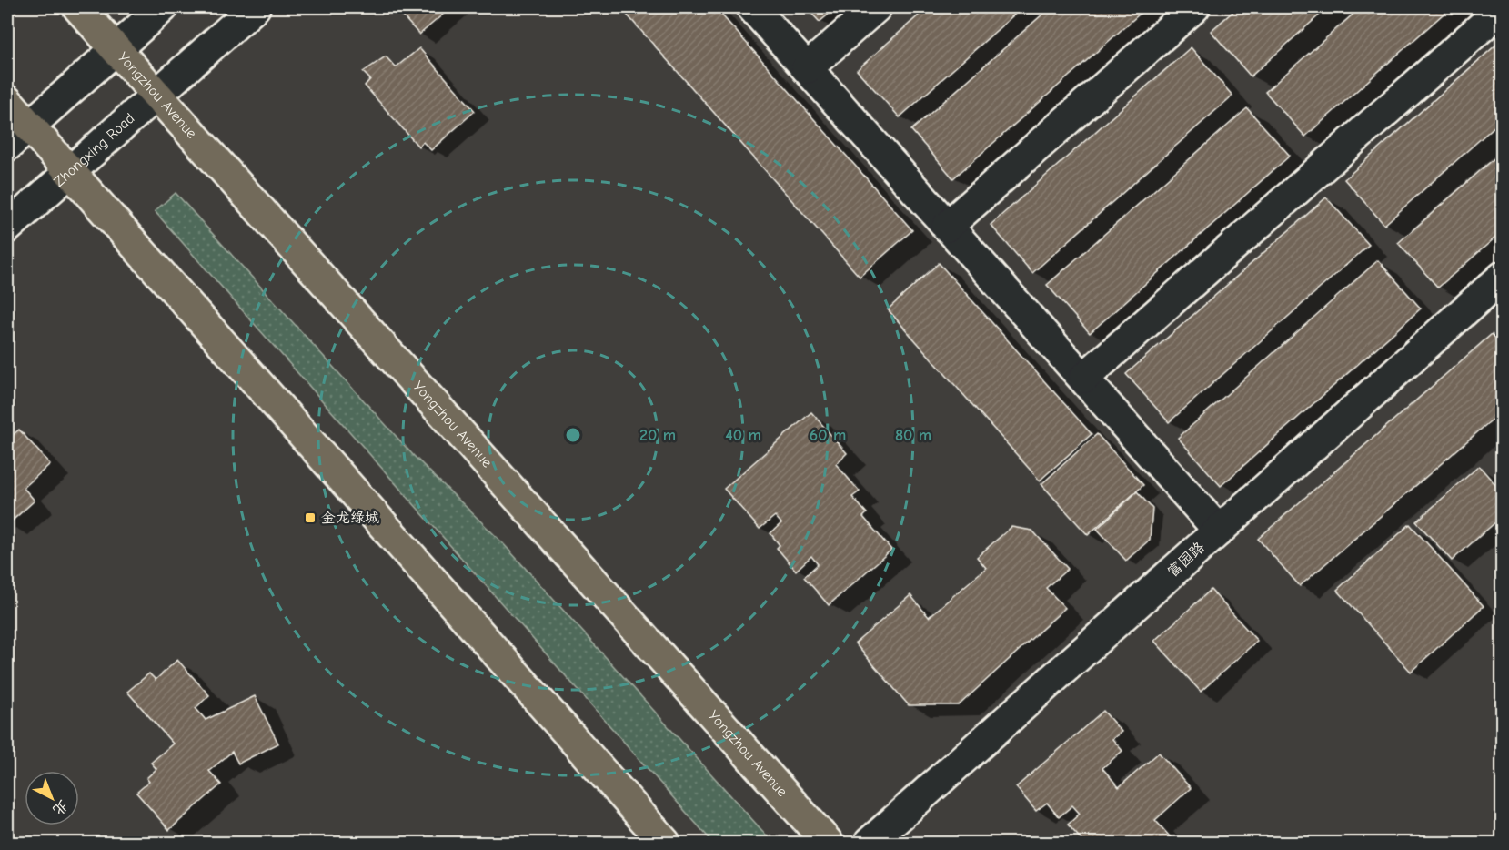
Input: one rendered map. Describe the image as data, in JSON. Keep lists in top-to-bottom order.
{
  "streets": {
    "main road": ["Yongzhou Avenue"],
    "street": ["Zhongxing Road", "富园路"]
  },
  "crossings": [
    ["Yongzhou Avenue", "Zhongxing Road"]
  ],
  "places": {
    "transit": ["金龙绿城"]
  },
  "north": "bottom right",
  "rings": [
    "20 m",
    "40 m",
    "60 m",
    "80 m"
  ]
}
